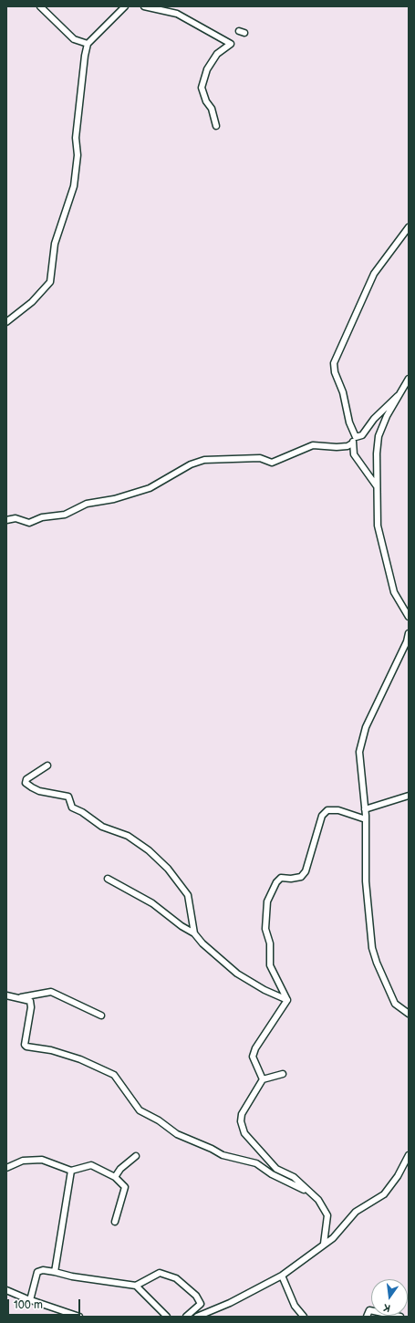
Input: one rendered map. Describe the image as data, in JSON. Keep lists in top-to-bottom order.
{
  "scale_bar": "100 m",
  "north": "bottom"
}
